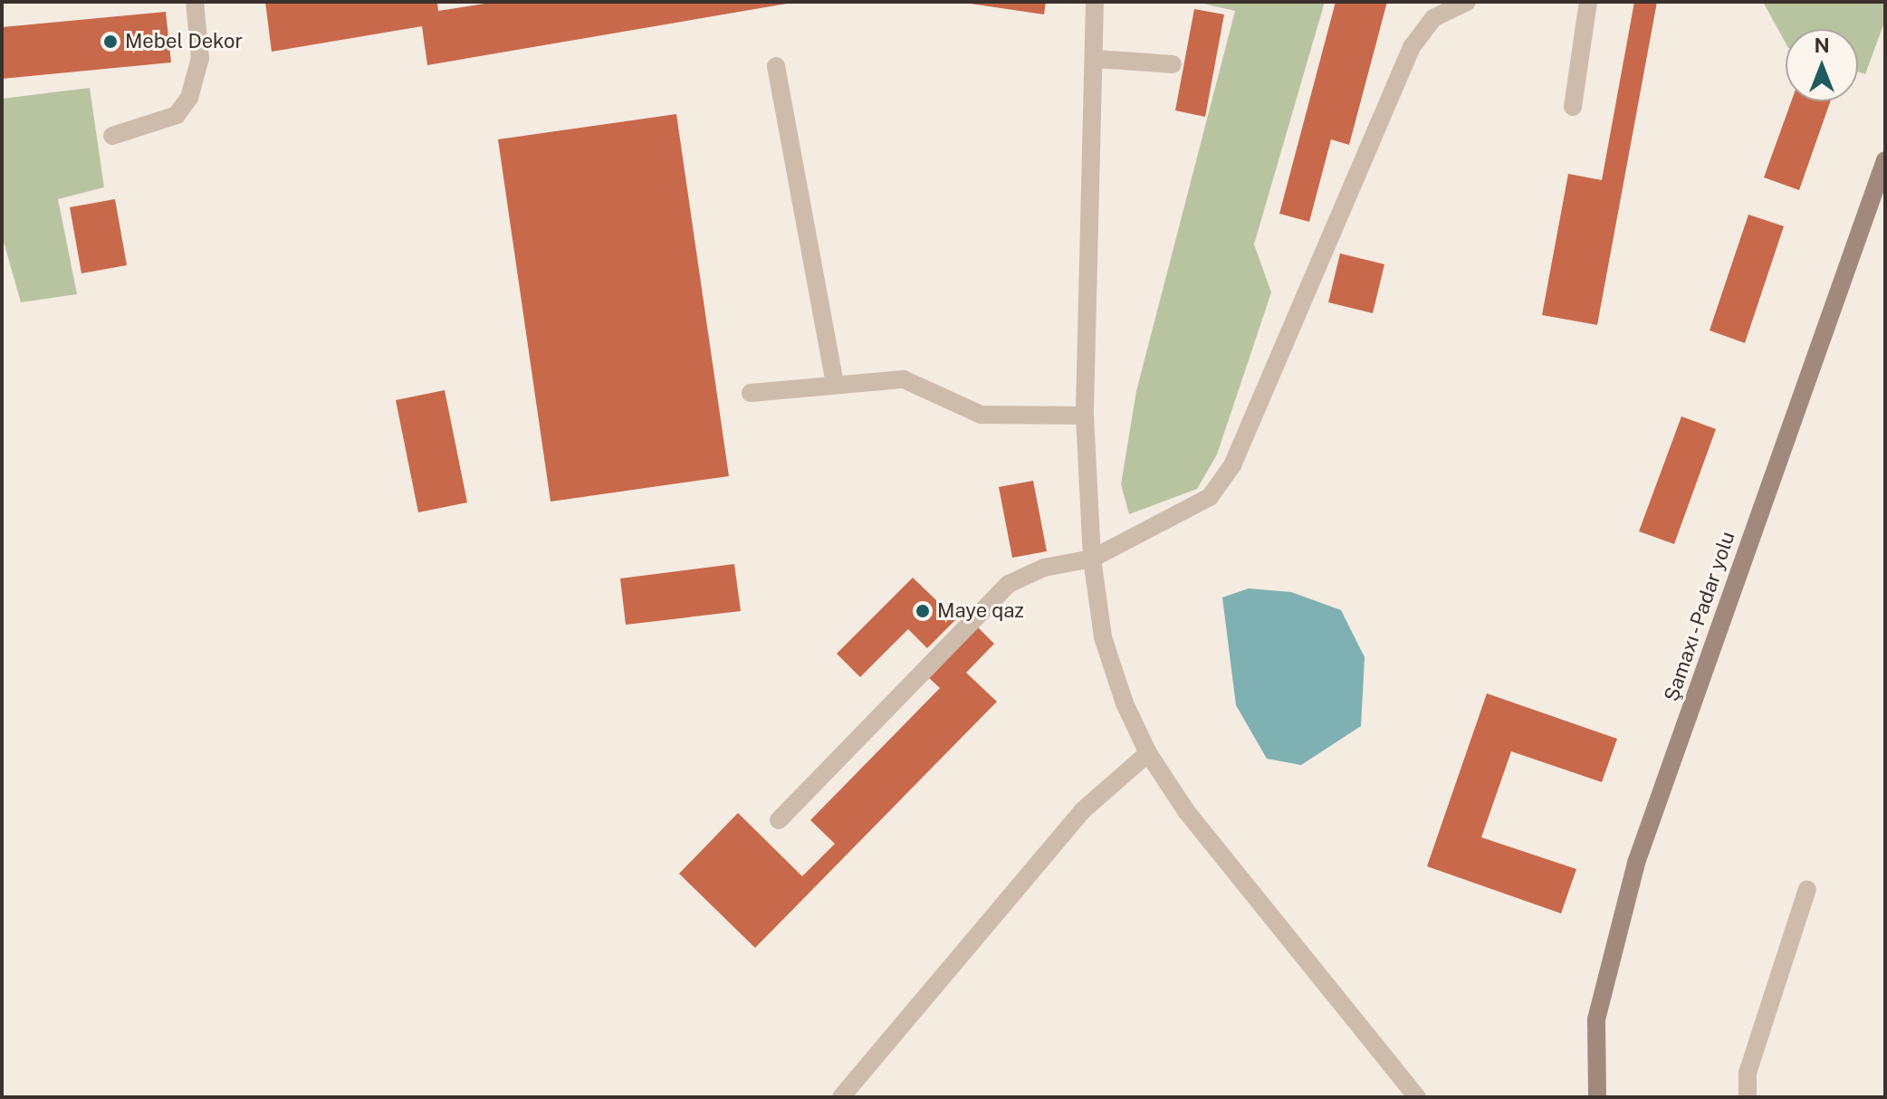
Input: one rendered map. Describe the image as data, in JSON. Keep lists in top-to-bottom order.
{
  "streets": {
    "main road": ["Şamaxı - Padar yolu"]
  },
  "places": ["Mebel Dekor", "Maye qaz"],
  "north": "top"
}
